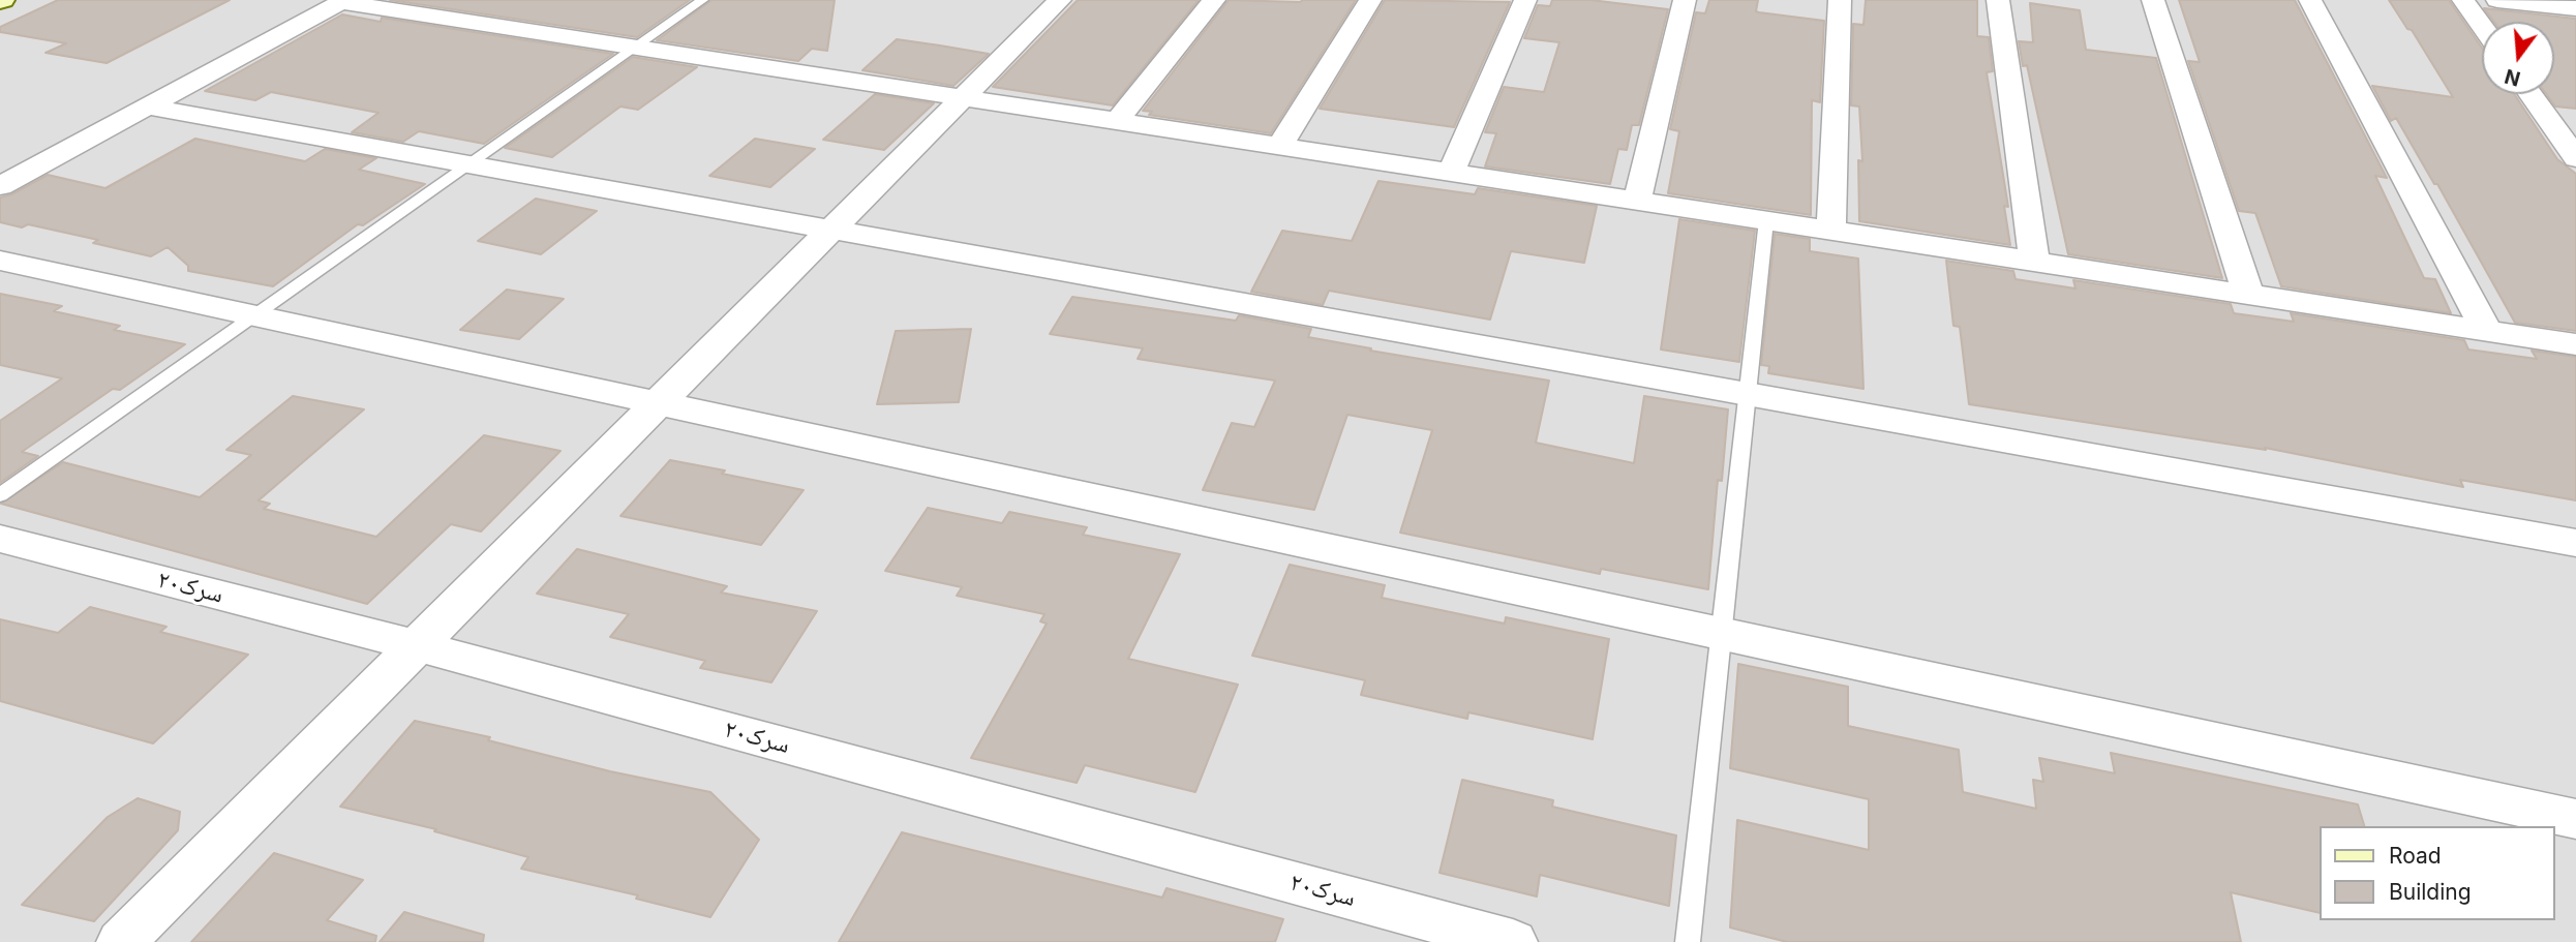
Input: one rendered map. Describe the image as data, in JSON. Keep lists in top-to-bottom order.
{
  "streets": {
    "street": ["سرک۲۰"]
  },
  "legend": ["Road", "Building"],
  "north": "bottom"
}
